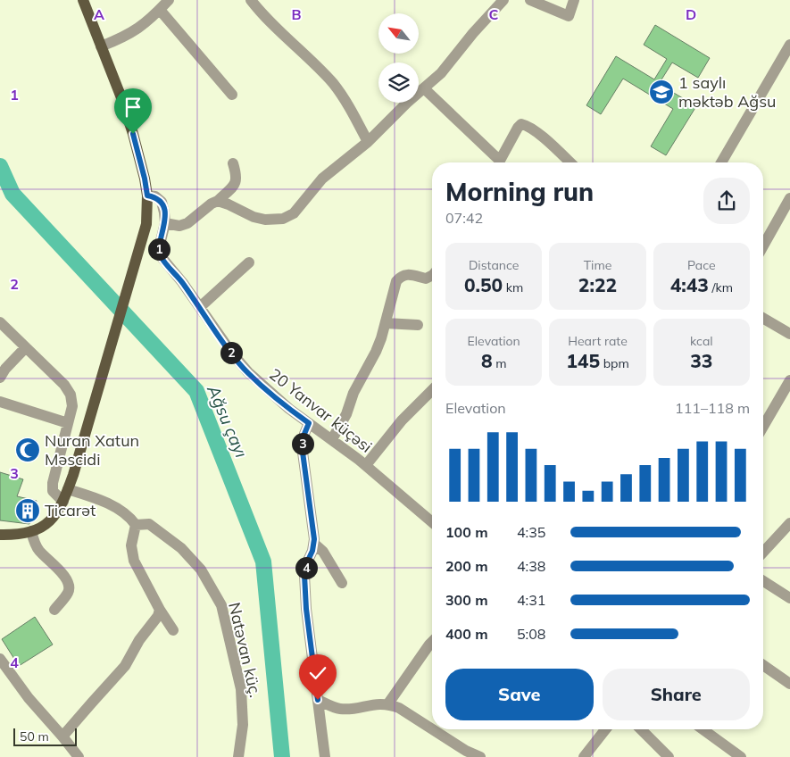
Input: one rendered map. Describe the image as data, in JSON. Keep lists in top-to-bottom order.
{
  "streets": {
    "street": ["20 Yanvar küçəsi", "Natəvan küç."]
  },
  "water": ["Ağsu çayı"],
  "places": {
    "school or university": ["1 saylı məktəb Ağsu"],
    "mosque": ["Nuran Xatun Məscidi"],
    "building": ["Ticarət"]
  },
  "scale_bar": "50 m",
  "north": "top left",
  "page": {
    "heading": ["Morning run", "07:42"],
    "pins": [
      "1",
      "2",
      "3",
      "4"
    ],
    "stats": [
      ["Distance", "0.50 km"],
      ["Time", "2:22"],
      ["Pace", "4:43 /km"],
      ["Elevation", "8 m"],
      ["Heart rate", "145 bpm"],
      ["kcal", "33"]
    ],
    "chart": ["Elevation", "111–118 m"],
    "list": [
      {
        "name": "100 m",
        "note": "4:35"
      },
      {
        "name": "200 m",
        "note": "4:38"
      },
      {
        "name": "300 m",
        "note": "4:31"
      },
      {
        "name": "400 m",
        "note": "5:08"
      }
    ],
    "buttons": ["Save", "Share"],
    "scale": "50 m"
  },
  "grid": {
    "columns": [
      "A",
      "B",
      "C",
      "D"
    ],
    "rows": [
      "1",
      "2",
      "3",
      "4"
    ]
  }
}
